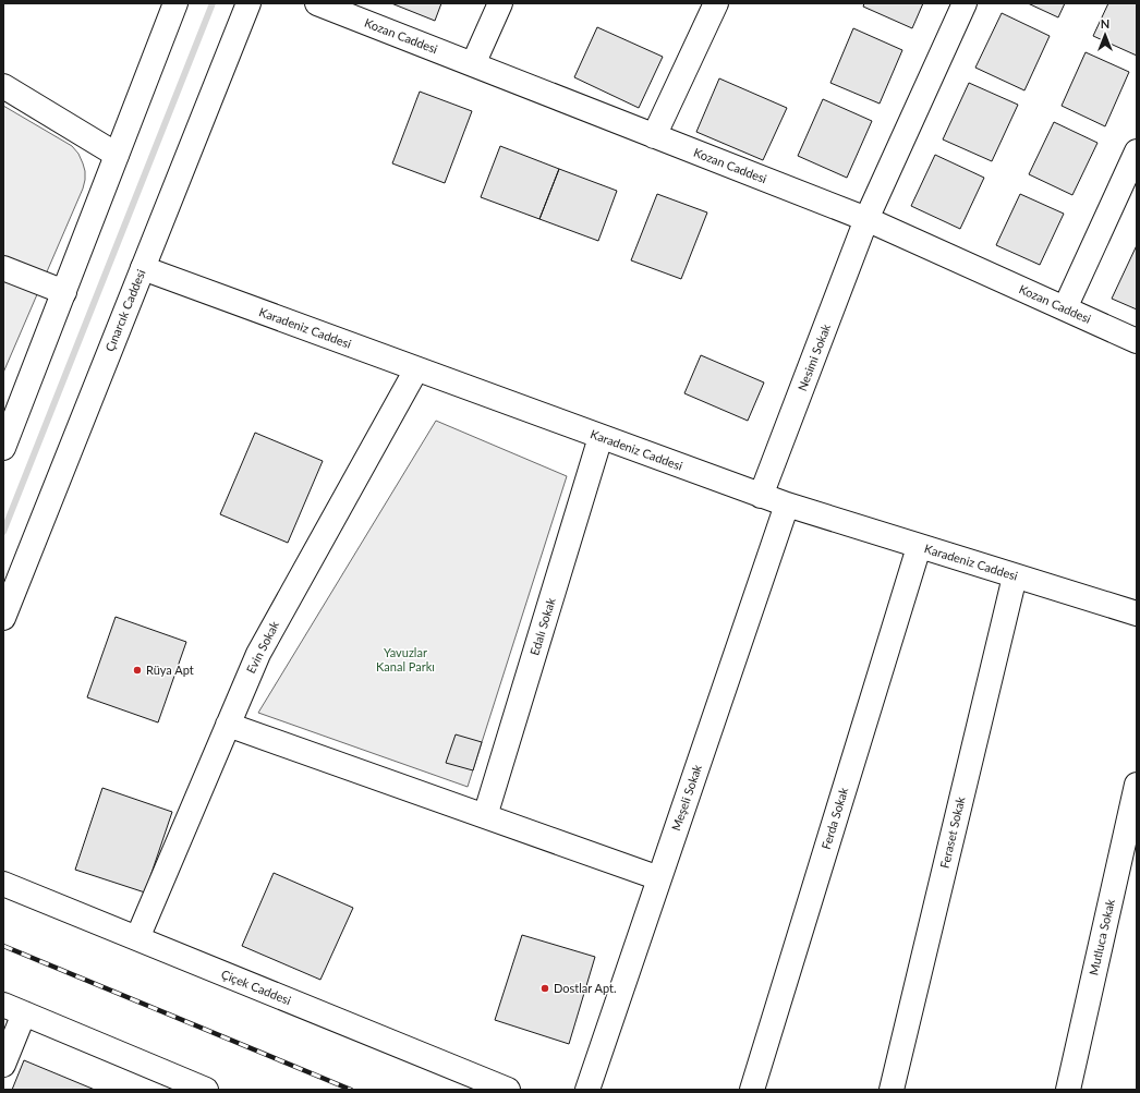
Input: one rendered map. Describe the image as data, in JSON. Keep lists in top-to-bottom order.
{
  "streets": {
    "street": [
      "Kozan Caddesi",
      "Çınarcık Caddesi",
      "Karadeniz Caddesi",
      "Nesimi Sokak",
      "Edalı Sokak",
      "Evin Sokak",
      "Meşeli Sokak",
      "Ferda Sokak",
      "Feraset Sokak",
      "Mutluca Sokak",
      "Çiçek Caddesi"
    ]
  },
  "crossings": [
    ["Kozan Caddesi", "Nesimi Sokak"],
    ["Çınarcık Caddesi", "Karadeniz Caddesi"],
    ["Karadeniz Caddesi", "Nesimi Sokak"],
    ["Karadeniz Caddesi", "Edalı Sokak"],
    ["Karadeniz Caddesi", "Evin Sokak"],
    ["Karadeniz Caddesi", "Meşeli Sokak"],
    ["Karadeniz Caddesi", "Ferda Sokak"],
    ["Karadeniz Caddesi", "Feraset Sokak"],
    ["Evin Sokak", "Çiçek Caddesi"]
  ],
  "parks": ["Yavuzlar Kanal Parkı"],
  "places": ["Rüya Apt", "Dostlar Apt."],
  "north": "top"
}
